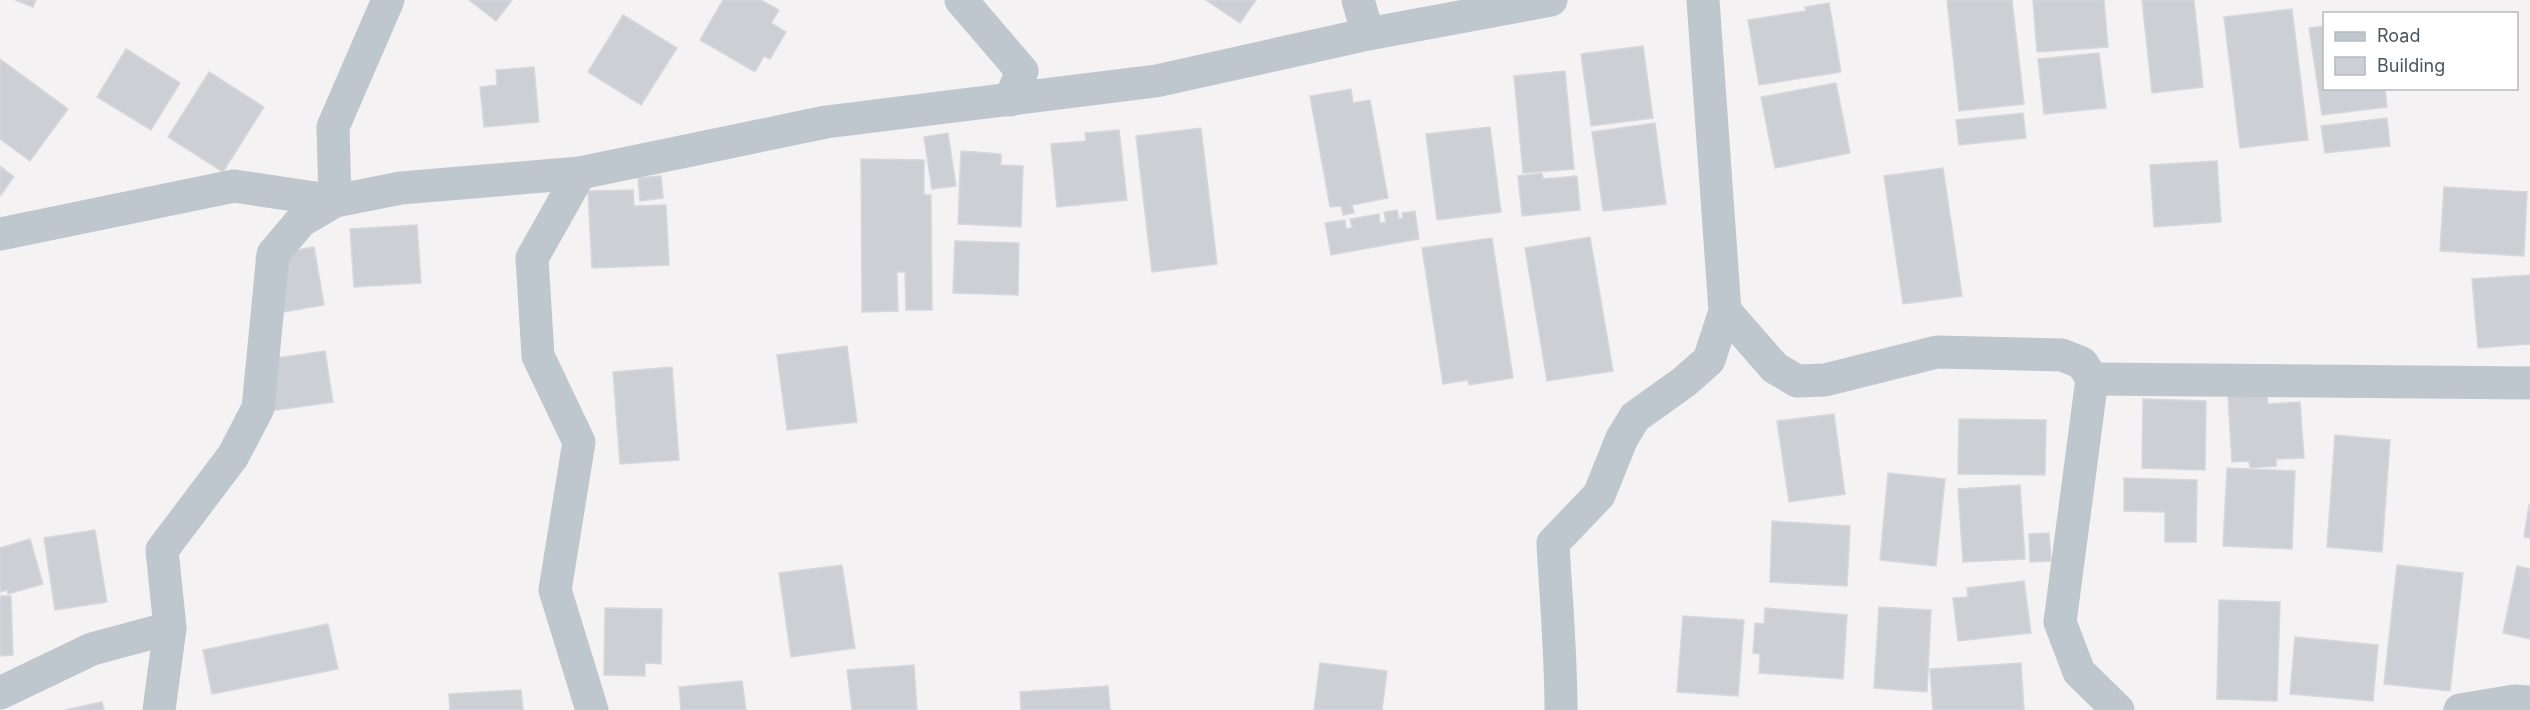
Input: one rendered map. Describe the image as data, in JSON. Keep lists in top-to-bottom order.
{
  "legend": ["Road", "Building"]
}
